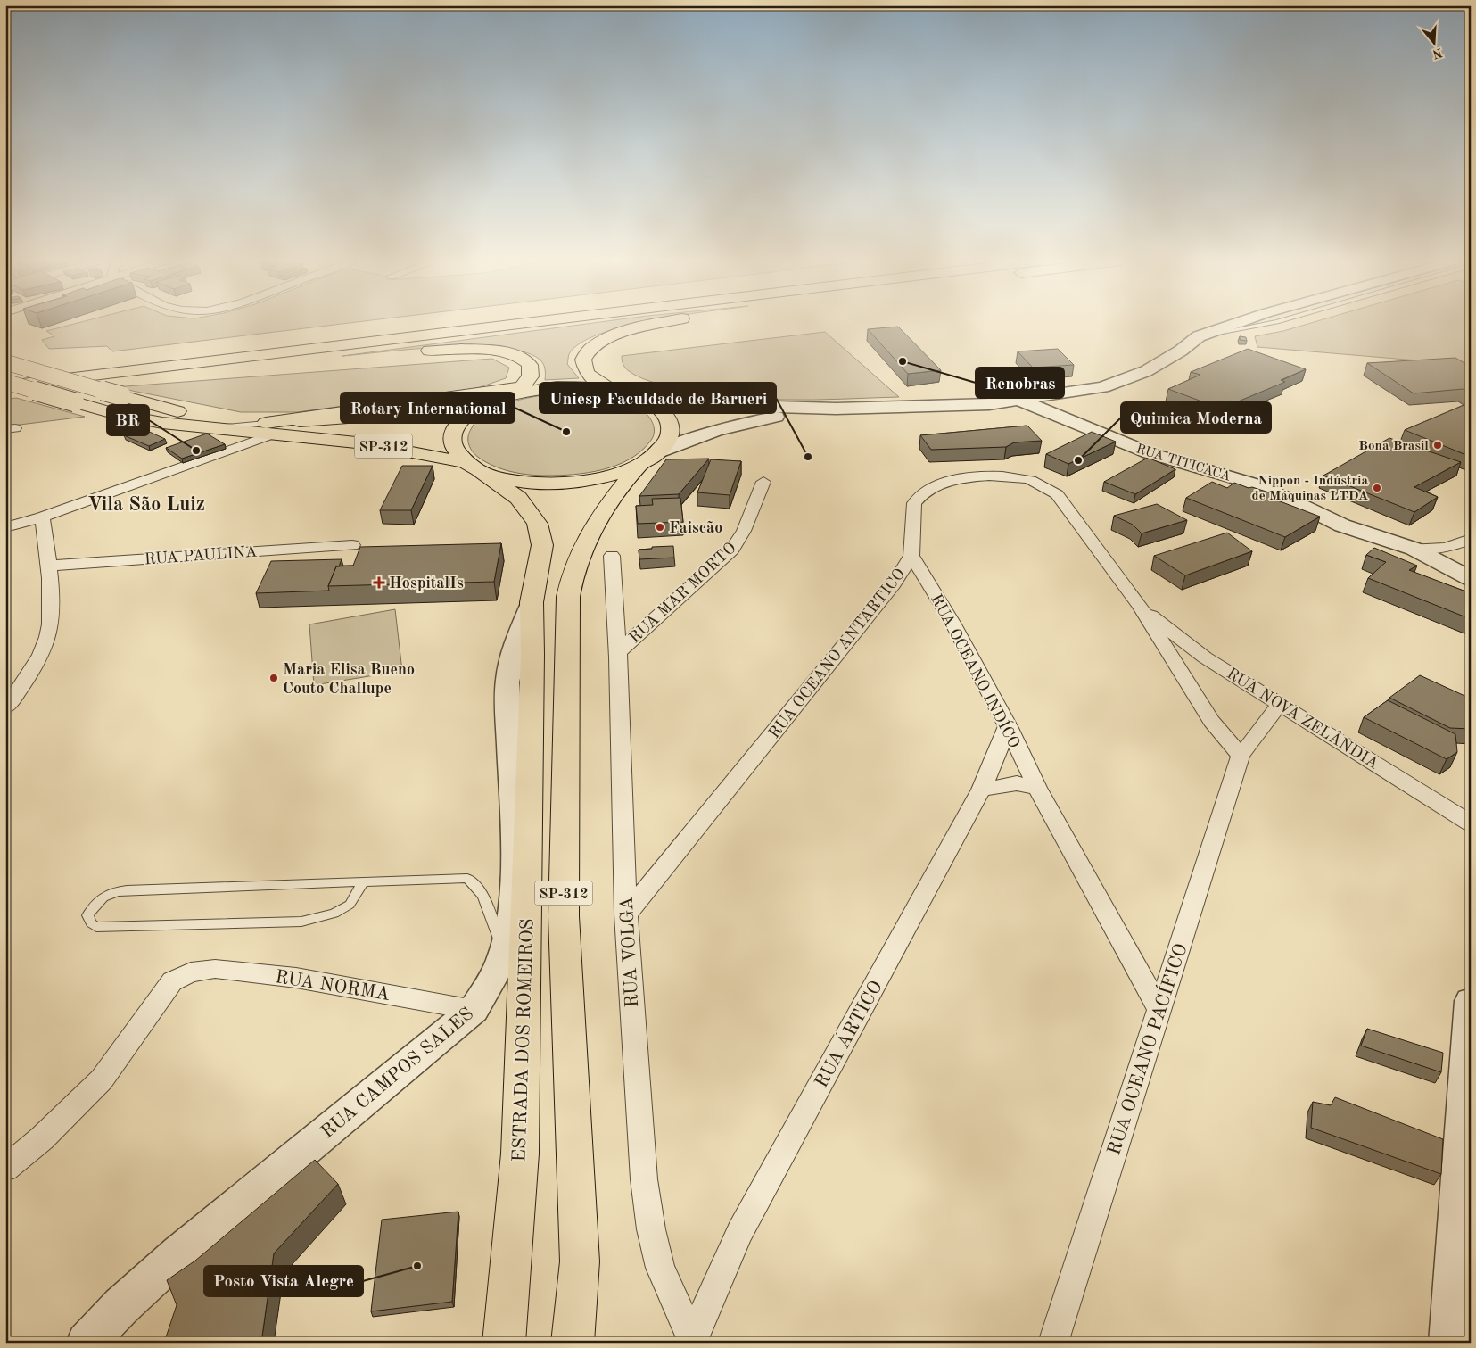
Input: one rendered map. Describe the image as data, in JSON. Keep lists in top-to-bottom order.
{
  "streets": {
    "main road": ["SP-312", "ESTRADA DOS ROMEIROS"],
    "street": [
      "RUA TITICACA",
      "RUA PAULINA",
      "RUA MAR MORTO",
      "RUA OCEANO ANTARTICO",
      "RUA OCEANO INDÍCO",
      "RUA NOVA ZELÂNDIA",
      "RUA VOLGA",
      "RUA NORMA",
      "RUA ÁRTICO",
      "RUA OCEANO PACÍFICO",
      "RUA CAMPOS SALES"
    ]
  },
  "crossings": [
    ["SP-312", "ESTRADA DOS ROMEIROS"],
    ["RUA MAR MORTO", "RUA VOLGA"],
    ["RUA OCEANO ANTARTICO", "RUA OCEANO INDÍCO"],
    ["RUA OCEANO ANTARTICO", "RUA NOVA ZELÂNDIA"],
    ["RUA OCEANO ANTARTICO", "RUA VOLGA"],
    ["RUA OCEANO INDÍCO", "RUA ÁRTICO"],
    ["RUA OCEANO INDÍCO", "RUA OCEANO PACÍFICO"],
    ["RUA NOVA ZELÂNDIA", "RUA OCEANO PACÍFICO"],
    ["RUA VOLGA", "RUA ÁRTICO"],
    ["RUA NORMA", "RUA CAMPOS SALES"],
    ["ESTRADA DOS ROMEIROS", "RUA CAMPOS SALES"]
  ],
  "districts": ["Vila São Luiz"],
  "places": {
    "other": [
      "Renobras",
      "Rotary International",
      "Bona Brasil",
      "BR",
      "Uniesp Faculdade de Barueri",
      "Quimica Moderna",
      "Nippon - Indústria de Máquinas LTDA",
      "Faiscão",
      "Maria Elisa Bueno Couto Challupe",
      "Posto Vista Alegre"
    ],
    "health": ["HospitalIs"]
  },
  "north": "bottom"
}
